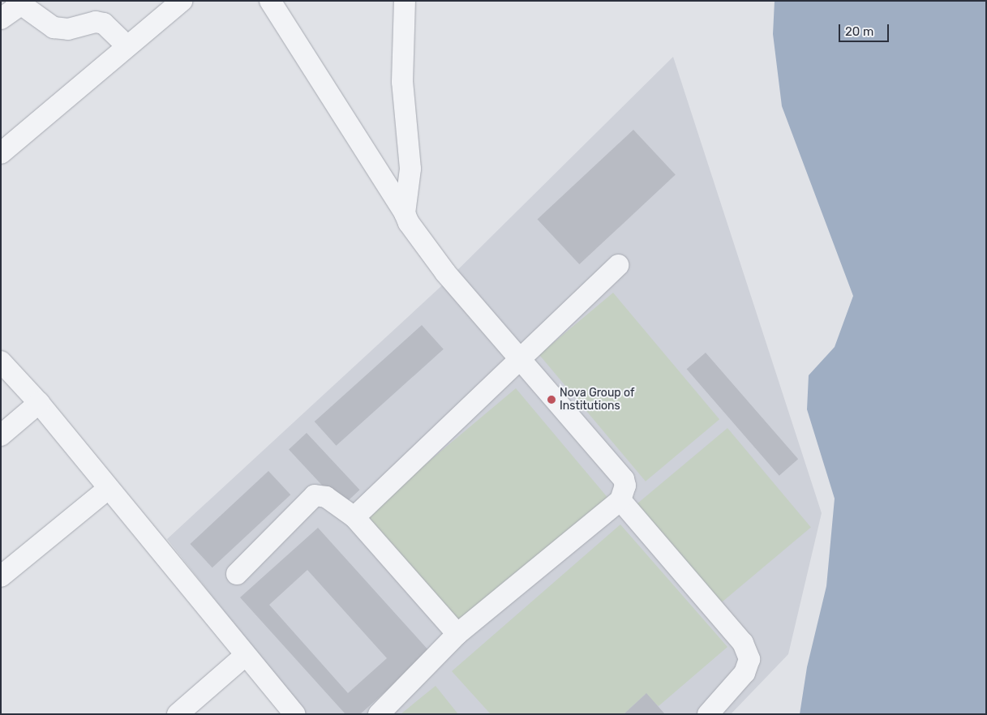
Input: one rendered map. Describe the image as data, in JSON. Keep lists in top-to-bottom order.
{
  "places": ["Nova Group of Institutions"],
  "scale_bar": "20 m"
}
